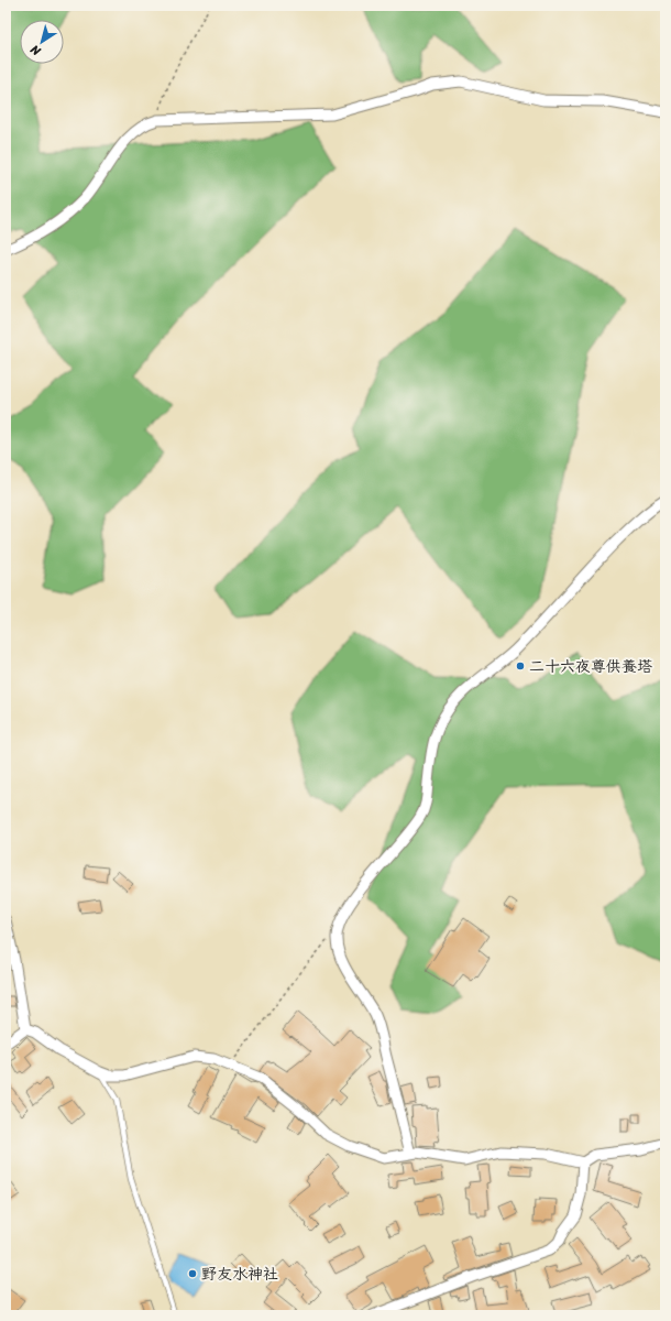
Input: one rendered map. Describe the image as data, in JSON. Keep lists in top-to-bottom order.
{
  "places": ["二十六夜尊供養塔", "野友水神社"],
  "north": "bottom left"
}
